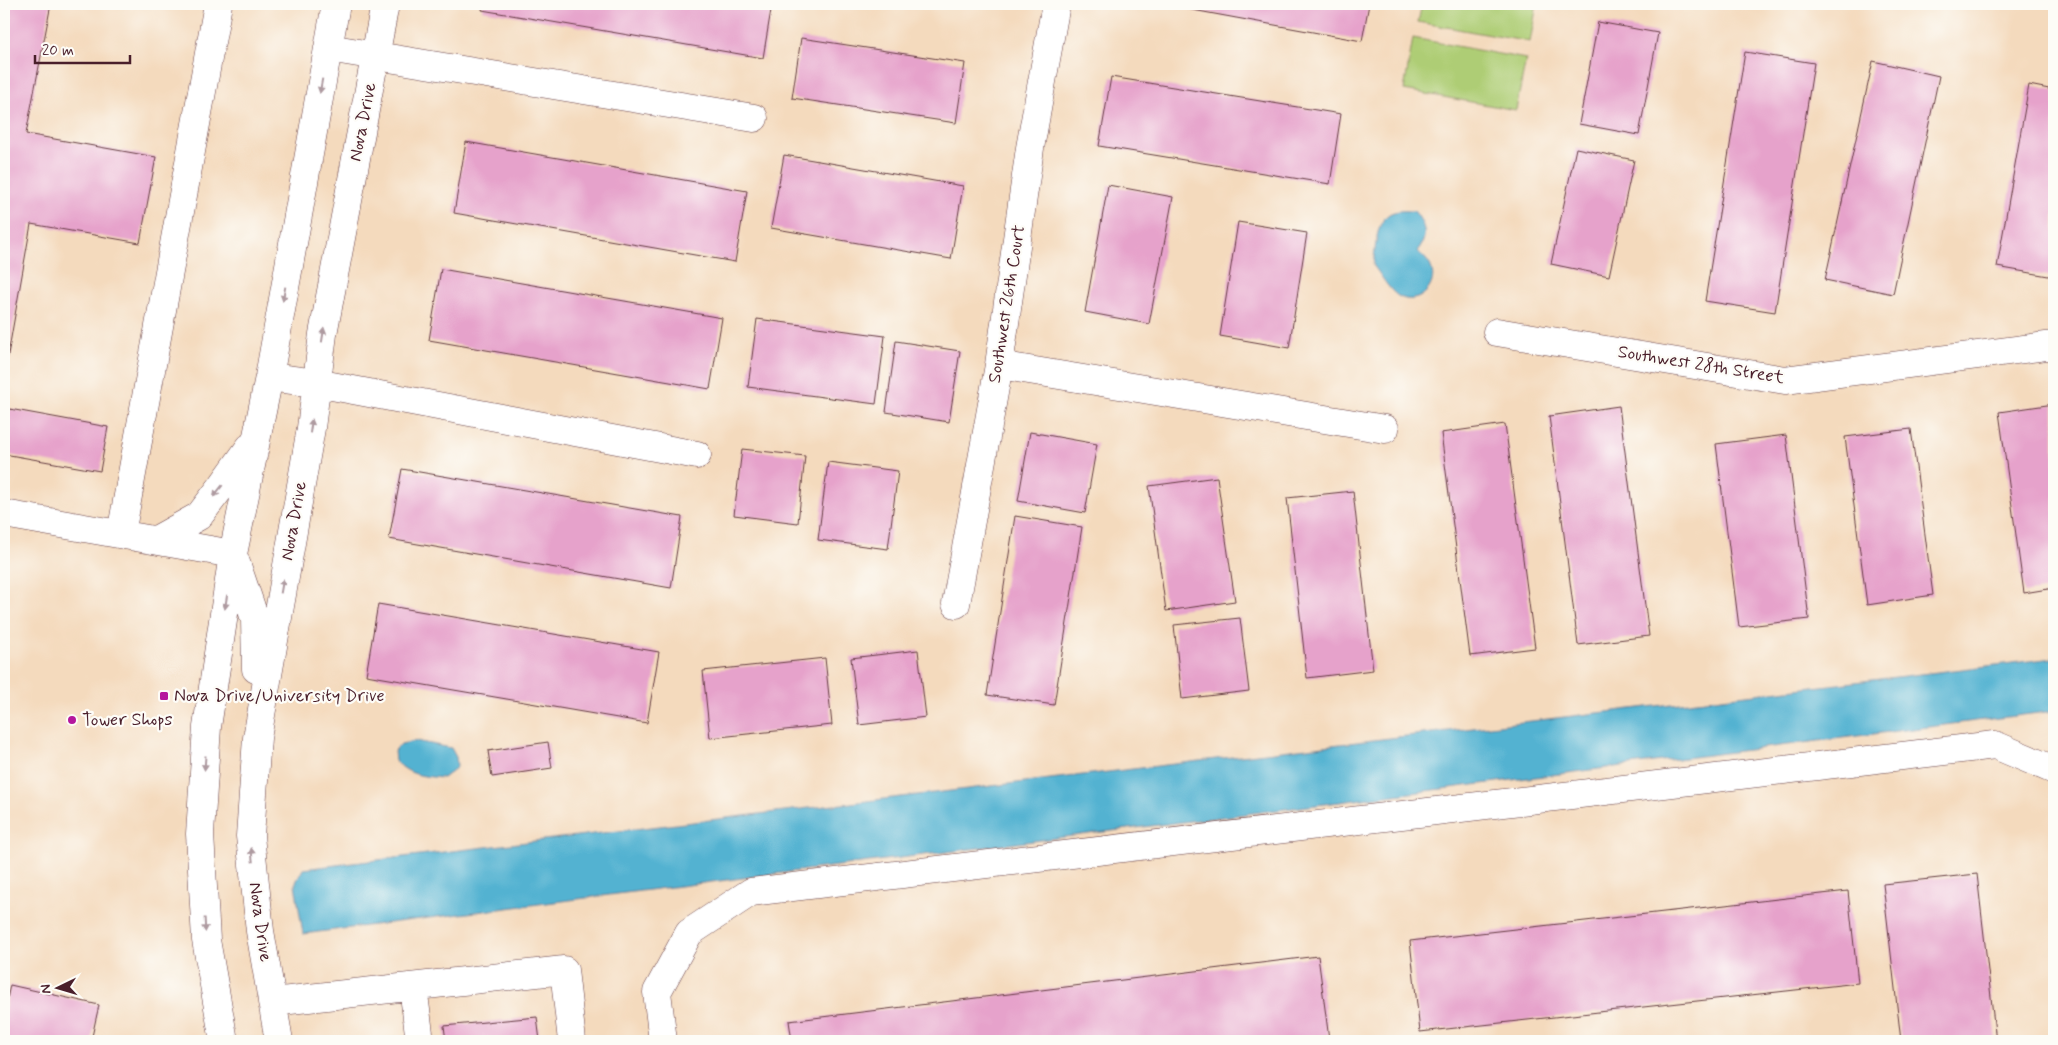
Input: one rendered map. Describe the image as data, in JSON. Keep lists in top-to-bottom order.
{
  "streets": {
    "street": ["Nova Drive", "Southwest 26th Court", "Southwest 28th Street"]
  },
  "places": {
    "transit": ["Nova Drive/University Drive"],
    "other": ["Tower Shops"]
  },
  "scale_bar": "20 m",
  "north": "left"
}
